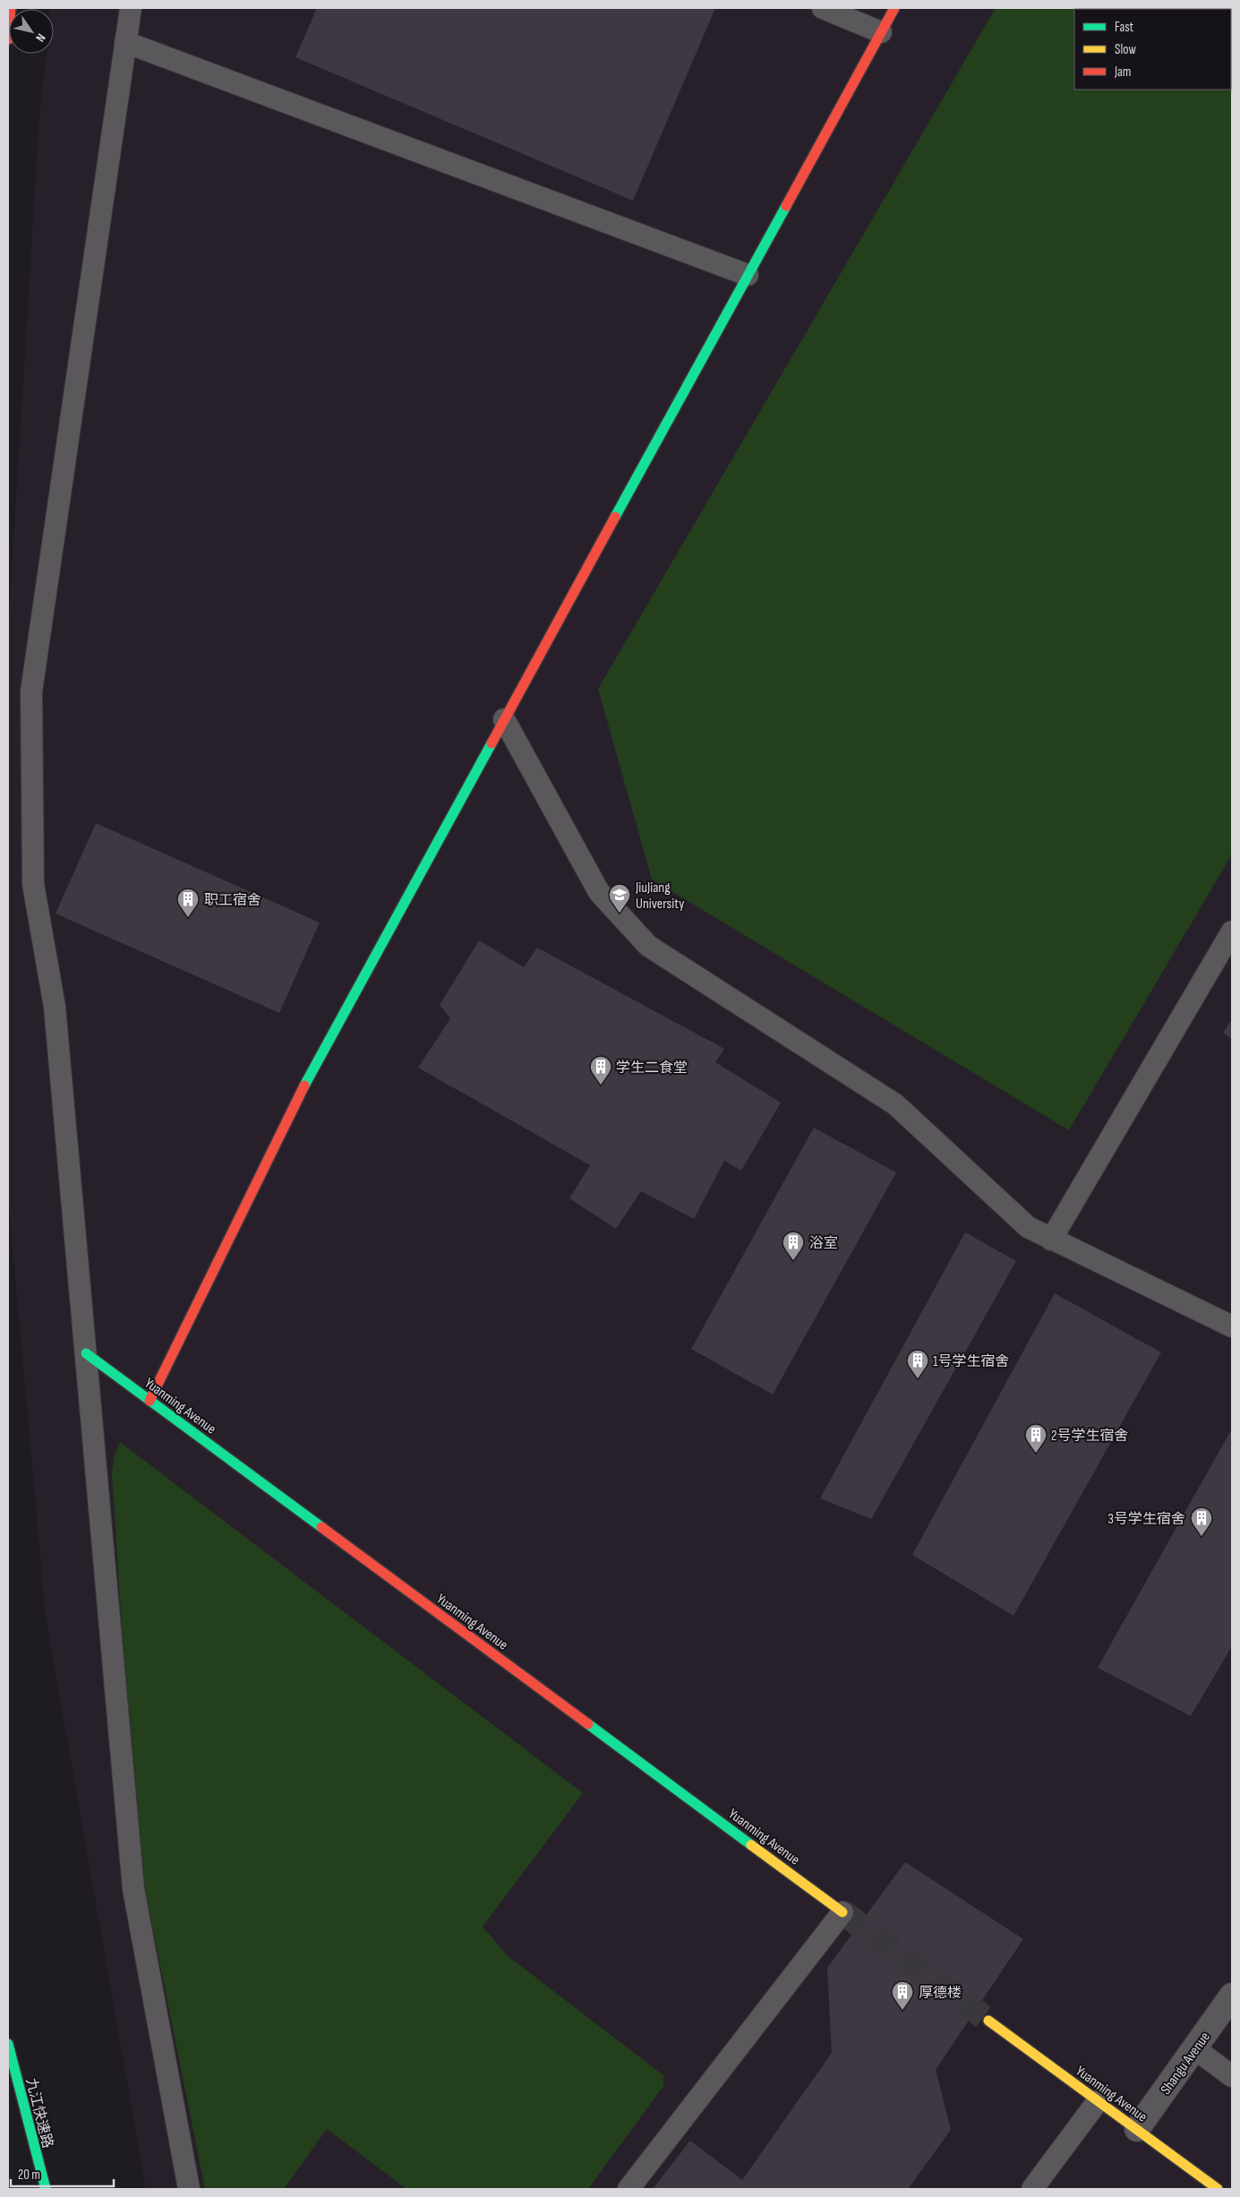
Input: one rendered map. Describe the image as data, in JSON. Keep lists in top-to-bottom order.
{
  "streets": {
    "main road": ["Yuanming Avenue", "九江快速路"],
    "street": ["Shangu Avenue"]
  },
  "crossings": [
    ["Yuanming Avenue", "Shangu Avenue"]
  ],
  "places": {
    "school or university": ["JiuJiang University"],
    "building": [
      "职工宿舍",
      "学生二食堂",
      "浴室",
      "1号学生宿舍",
      "2号学生宿舍",
      "3号学生宿舍",
      "厚德楼"
    ]
  },
  "legend": ["Fast", "Slow", "Jam"],
  "scale_bar": "20 m",
  "north": "bottom right"
}
